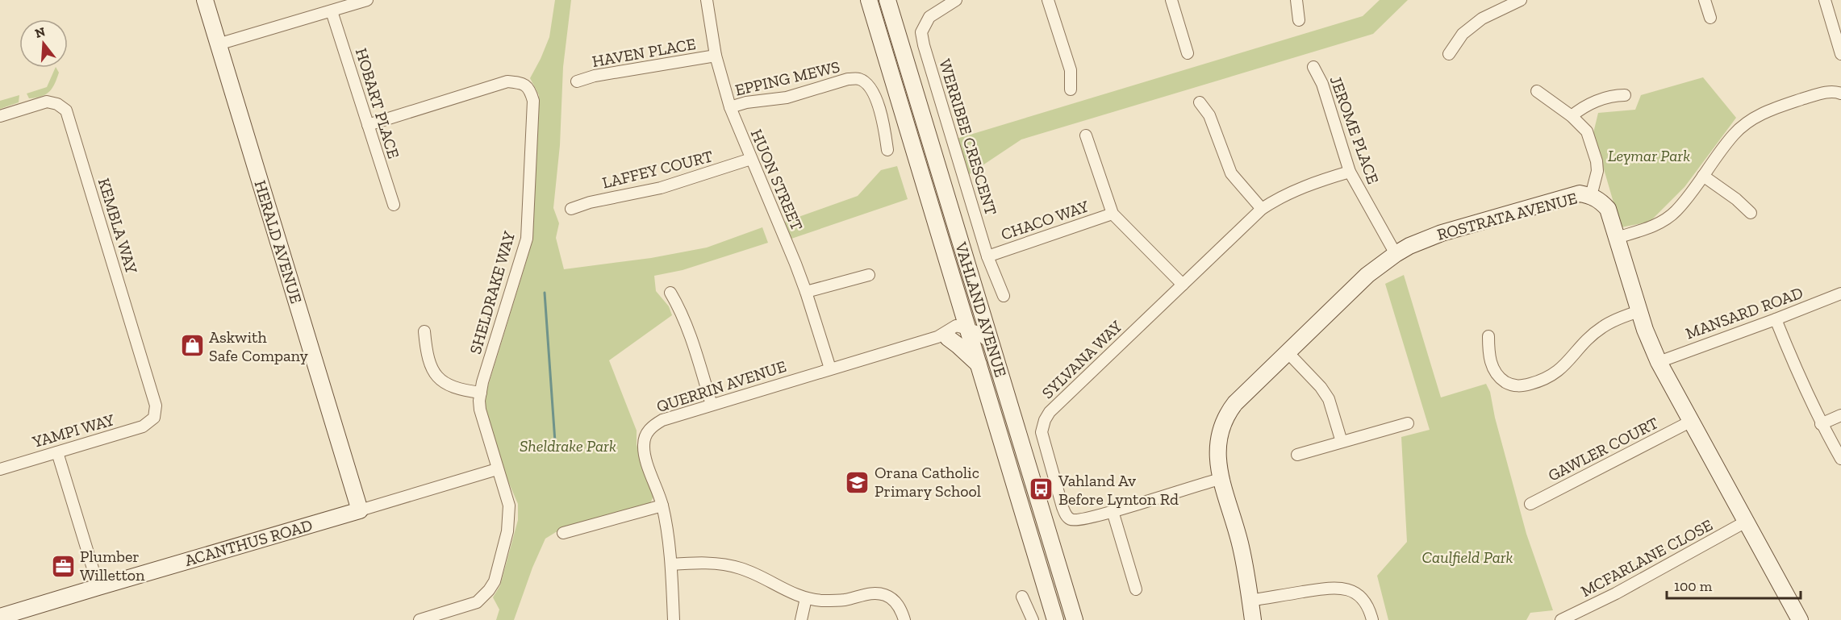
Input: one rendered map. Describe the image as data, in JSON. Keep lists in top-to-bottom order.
{
  "streets": {
    "street": [
      "HAVEN PLACE",
      "EPPING MEWS",
      "HOBART PLACE",
      "JEROME PLACE",
      "WERRIBEE CRESCENT",
      "LAFFEY COURT",
      "HUON STREET",
      "ROSTRATA AVENUE",
      "CHACO WAY",
      "KEMBLA WAY",
      "HERALD AVENUE",
      "SHELDRAKE WAY",
      "VAHLAND AVENUE",
      "MANSARD ROAD",
      "SYLVANA WAY",
      "QUERRIN AVENUE",
      "YAMPI WAY",
      "GAWLER COURT",
      "ACANTHUS ROAD",
      "MCFARLANE CLOSE"
    ]
  },
  "crossings": [
    ["HAVEN PLACE", "HUON STREET"],
    ["EPPING MEWS", "HUON STREET"],
    ["HOBART PLACE", "SHELDRAKE WAY"],
    ["JEROME PLACE", "ROSTRATA AVENUE"],
    ["JEROME PLACE", "SYLVANA WAY"],
    ["WERRIBEE CRESCENT", "CHACO WAY"],
    ["LAFFEY COURT", "HUON STREET"],
    ["HUON STREET", "QUERRIN AVENUE"],
    ["ROSTRATA AVENUE", "MANSARD ROAD"],
    ["ROSTRATA AVENUE", "SYLVANA WAY"],
    ["ROSTRATA AVENUE", "GAWLER COURT"],
    ["ROSTRATA AVENUE", "MCFARLANE CLOSE"],
    ["KEMBLA WAY", "YAMPI WAY"],
    ["HERALD AVENUE", "ACANTHUS ROAD"],
    ["SHELDRAKE WAY", "ACANTHUS ROAD"],
    ["VAHLAND AVENUE", "QUERRIN AVENUE"]
  ],
  "parks": ["Leymar Park", "Sheldrake Park", "Caulfield Park"],
  "places": {
    "shop": ["Askwith Safe Company"],
    "school or university": ["Orana Catholic Primary School"],
    "bus stop": ["Vahland Av Before Lynton Rd"],
    "office": ["Plumber Willetton"]
  },
  "scale_bar": "100 m",
  "north": "top"
}
